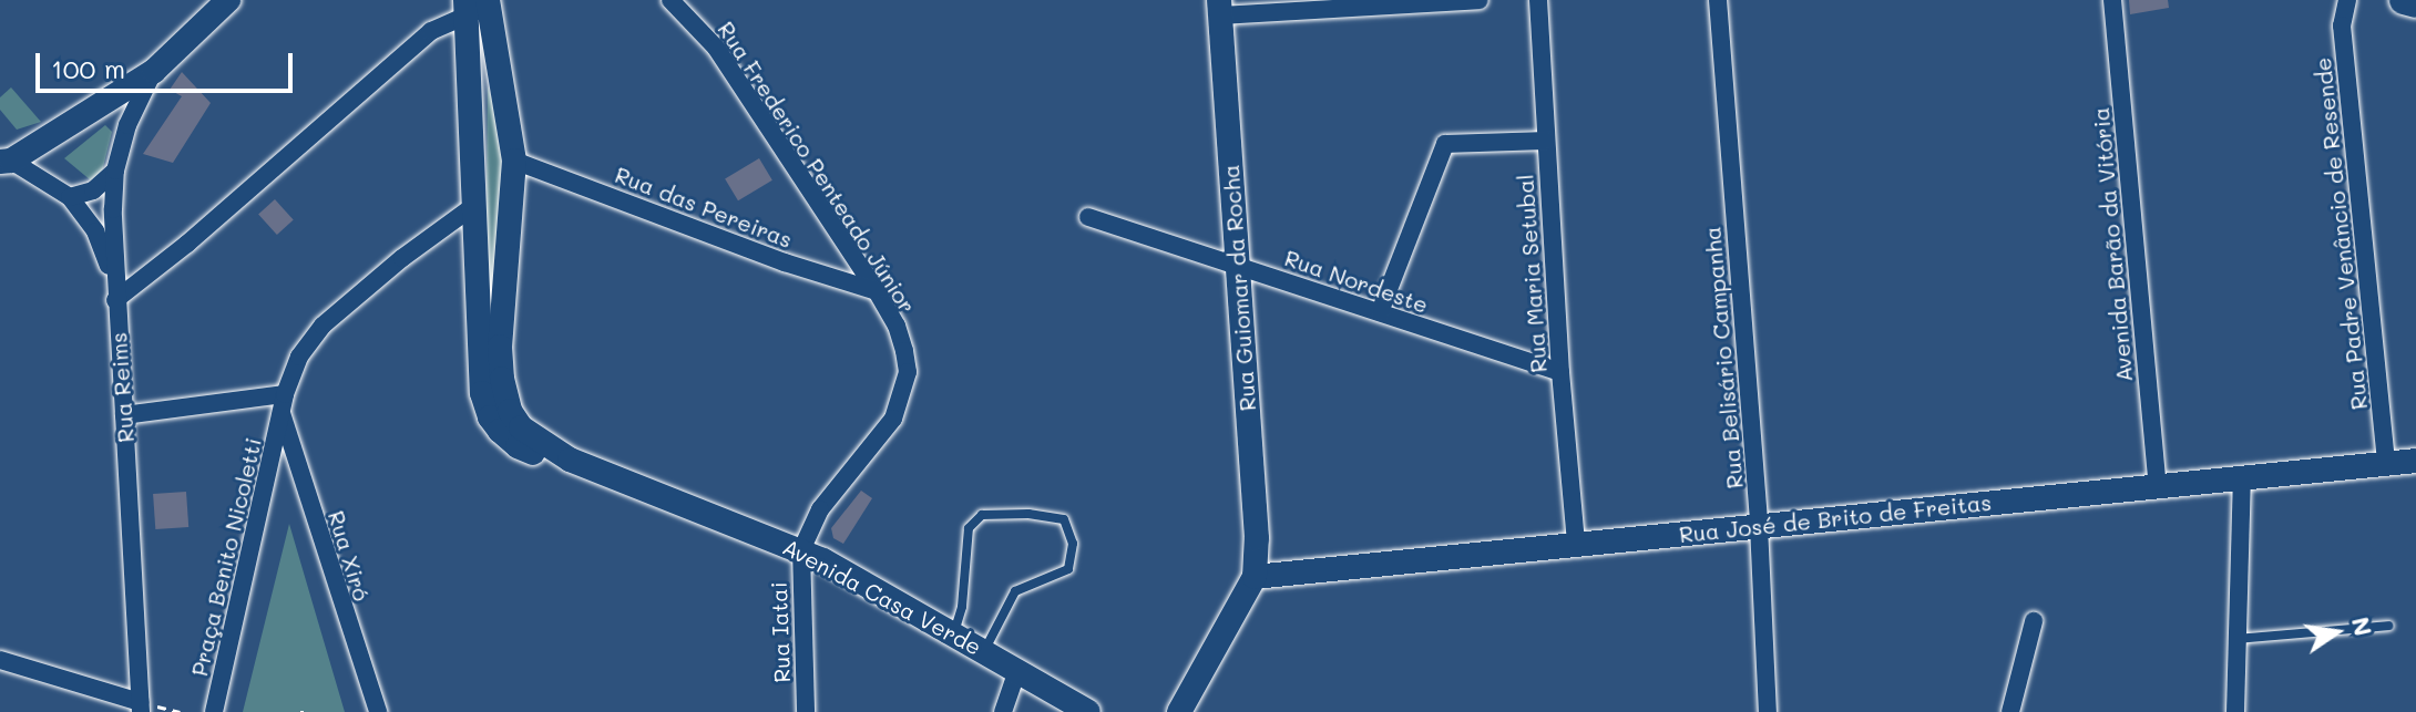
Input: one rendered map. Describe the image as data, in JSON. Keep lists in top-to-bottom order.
{
  "streets": {
    "street": [
      "Rua Frederico Penteado Júnior",
      "Rua das Pereiras",
      "Rua Padre Venâncio de Resende",
      "Avenida Barão da Vitória",
      "Rua Maria Setubal",
      "Rua Nordeste",
      "Rua Guiomar da Rocha",
      "Rua Belisário Campanha",
      "Rua Reims",
      "Rua José de Brito de Freitas",
      "Rua Xiró",
      "Praça Benito Nicoletti",
      "Avenida Casa Verde",
      "Rua Iatai"
    ]
  },
  "crossings": [
    ["Rua Frederico Penteado Júnior", "Rua das Pereiras"],
    ["Rua Frederico Penteado Júnior", "Avenida Casa Verde"],
    ["Rua Frederico Penteado Júnior", "Rua Iatai"],
    ["Rua das Pereiras", "Avenida Casa Verde"],
    ["Rua Padre Venâncio de Resende", "Rua José de Brito de Freitas"],
    ["Avenida Barão da Vitória", "Rua José de Brito de Freitas"],
    ["Rua Maria Setubal", "Rua Nordeste"],
    ["Rua Maria Setubal", "Rua José de Brito de Freitas"],
    ["Rua Nordeste", "Rua Guiomar da Rocha"],
    ["Rua Guiomar da Rocha", "Rua José de Brito de Freitas"],
    ["Rua Belisário Campanha", "Rua José de Brito de Freitas"],
    ["Rua Xiró", "Praça Benito Nicoletti"],
    ["Praça Benito Nicoletti", "Avenida Casa Verde"],
    ["Avenida Casa Verde", "Rua Iatai"]
  ],
  "scale_bar": "100 m",
  "north": "right"
}
